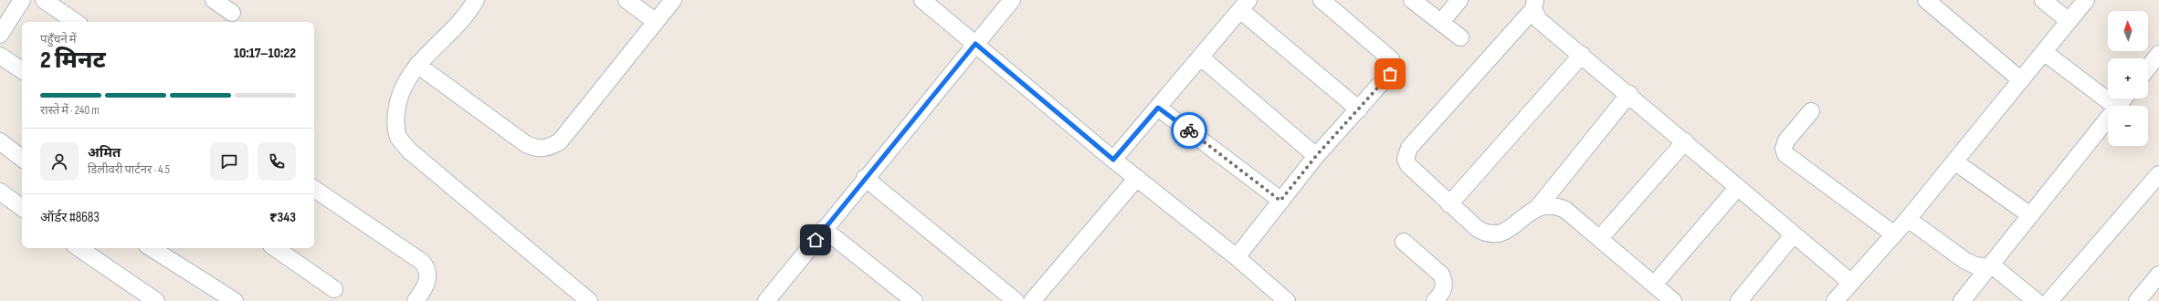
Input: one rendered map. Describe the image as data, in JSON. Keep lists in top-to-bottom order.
{
  "north": "top",
  "page": {
    "map_buttons": ["+", "−"],
    "heading": ["2 मिनट", "पहुँचने में", "10:17–10:22"],
    "panel": [
      "अमित",
      "डिलीवरी पार्टनर · 4.5",
      "ऑर्डर #8683",
      "₹343"
    ],
    "bar": "रास्ते में · 240 m"
  }
}
